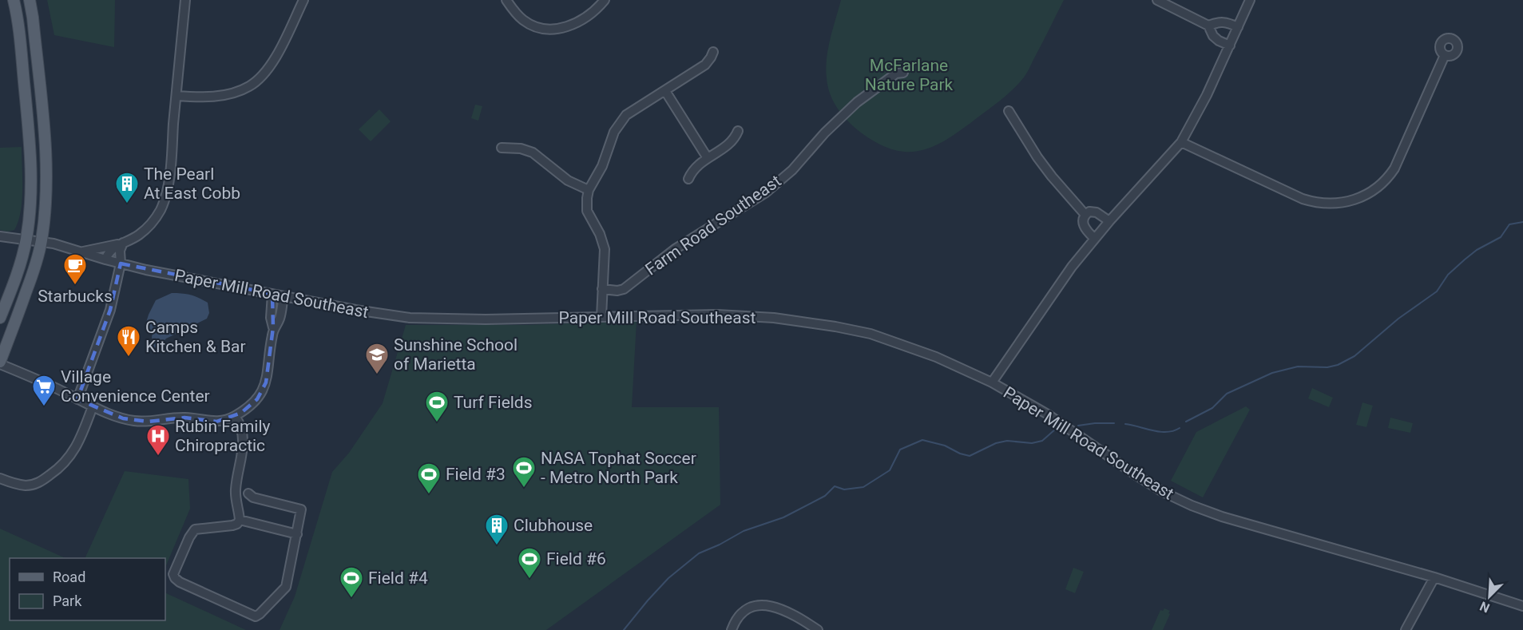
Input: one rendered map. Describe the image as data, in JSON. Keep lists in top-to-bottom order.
{
  "streets": {
    "street": ["Farm Road Southeast", "Paper Mill Road Southeast"]
  },
  "parks": ["McFarlane Nature Park"],
  "places": {
    "building": ["The Pearl At East Cobb", "Clubhouse"],
    "cafe": ["Starbucks"],
    "restaurant": ["Camps Kitchen & Bar"],
    "school or university": ["Sunshine School of Marietta"],
    "supermarket": ["Village Convenience Center"],
    "sports": [
      "Turf Fields",
      "NASA Tophat Soccer - Metro North Park",
      "Field #3",
      "Field #6",
      "Field #4"
    ],
    "hospital": ["Rubin Family Chiropractic"]
  },
  "legend": ["Road", "Park"],
  "north": "bottom left"
}
